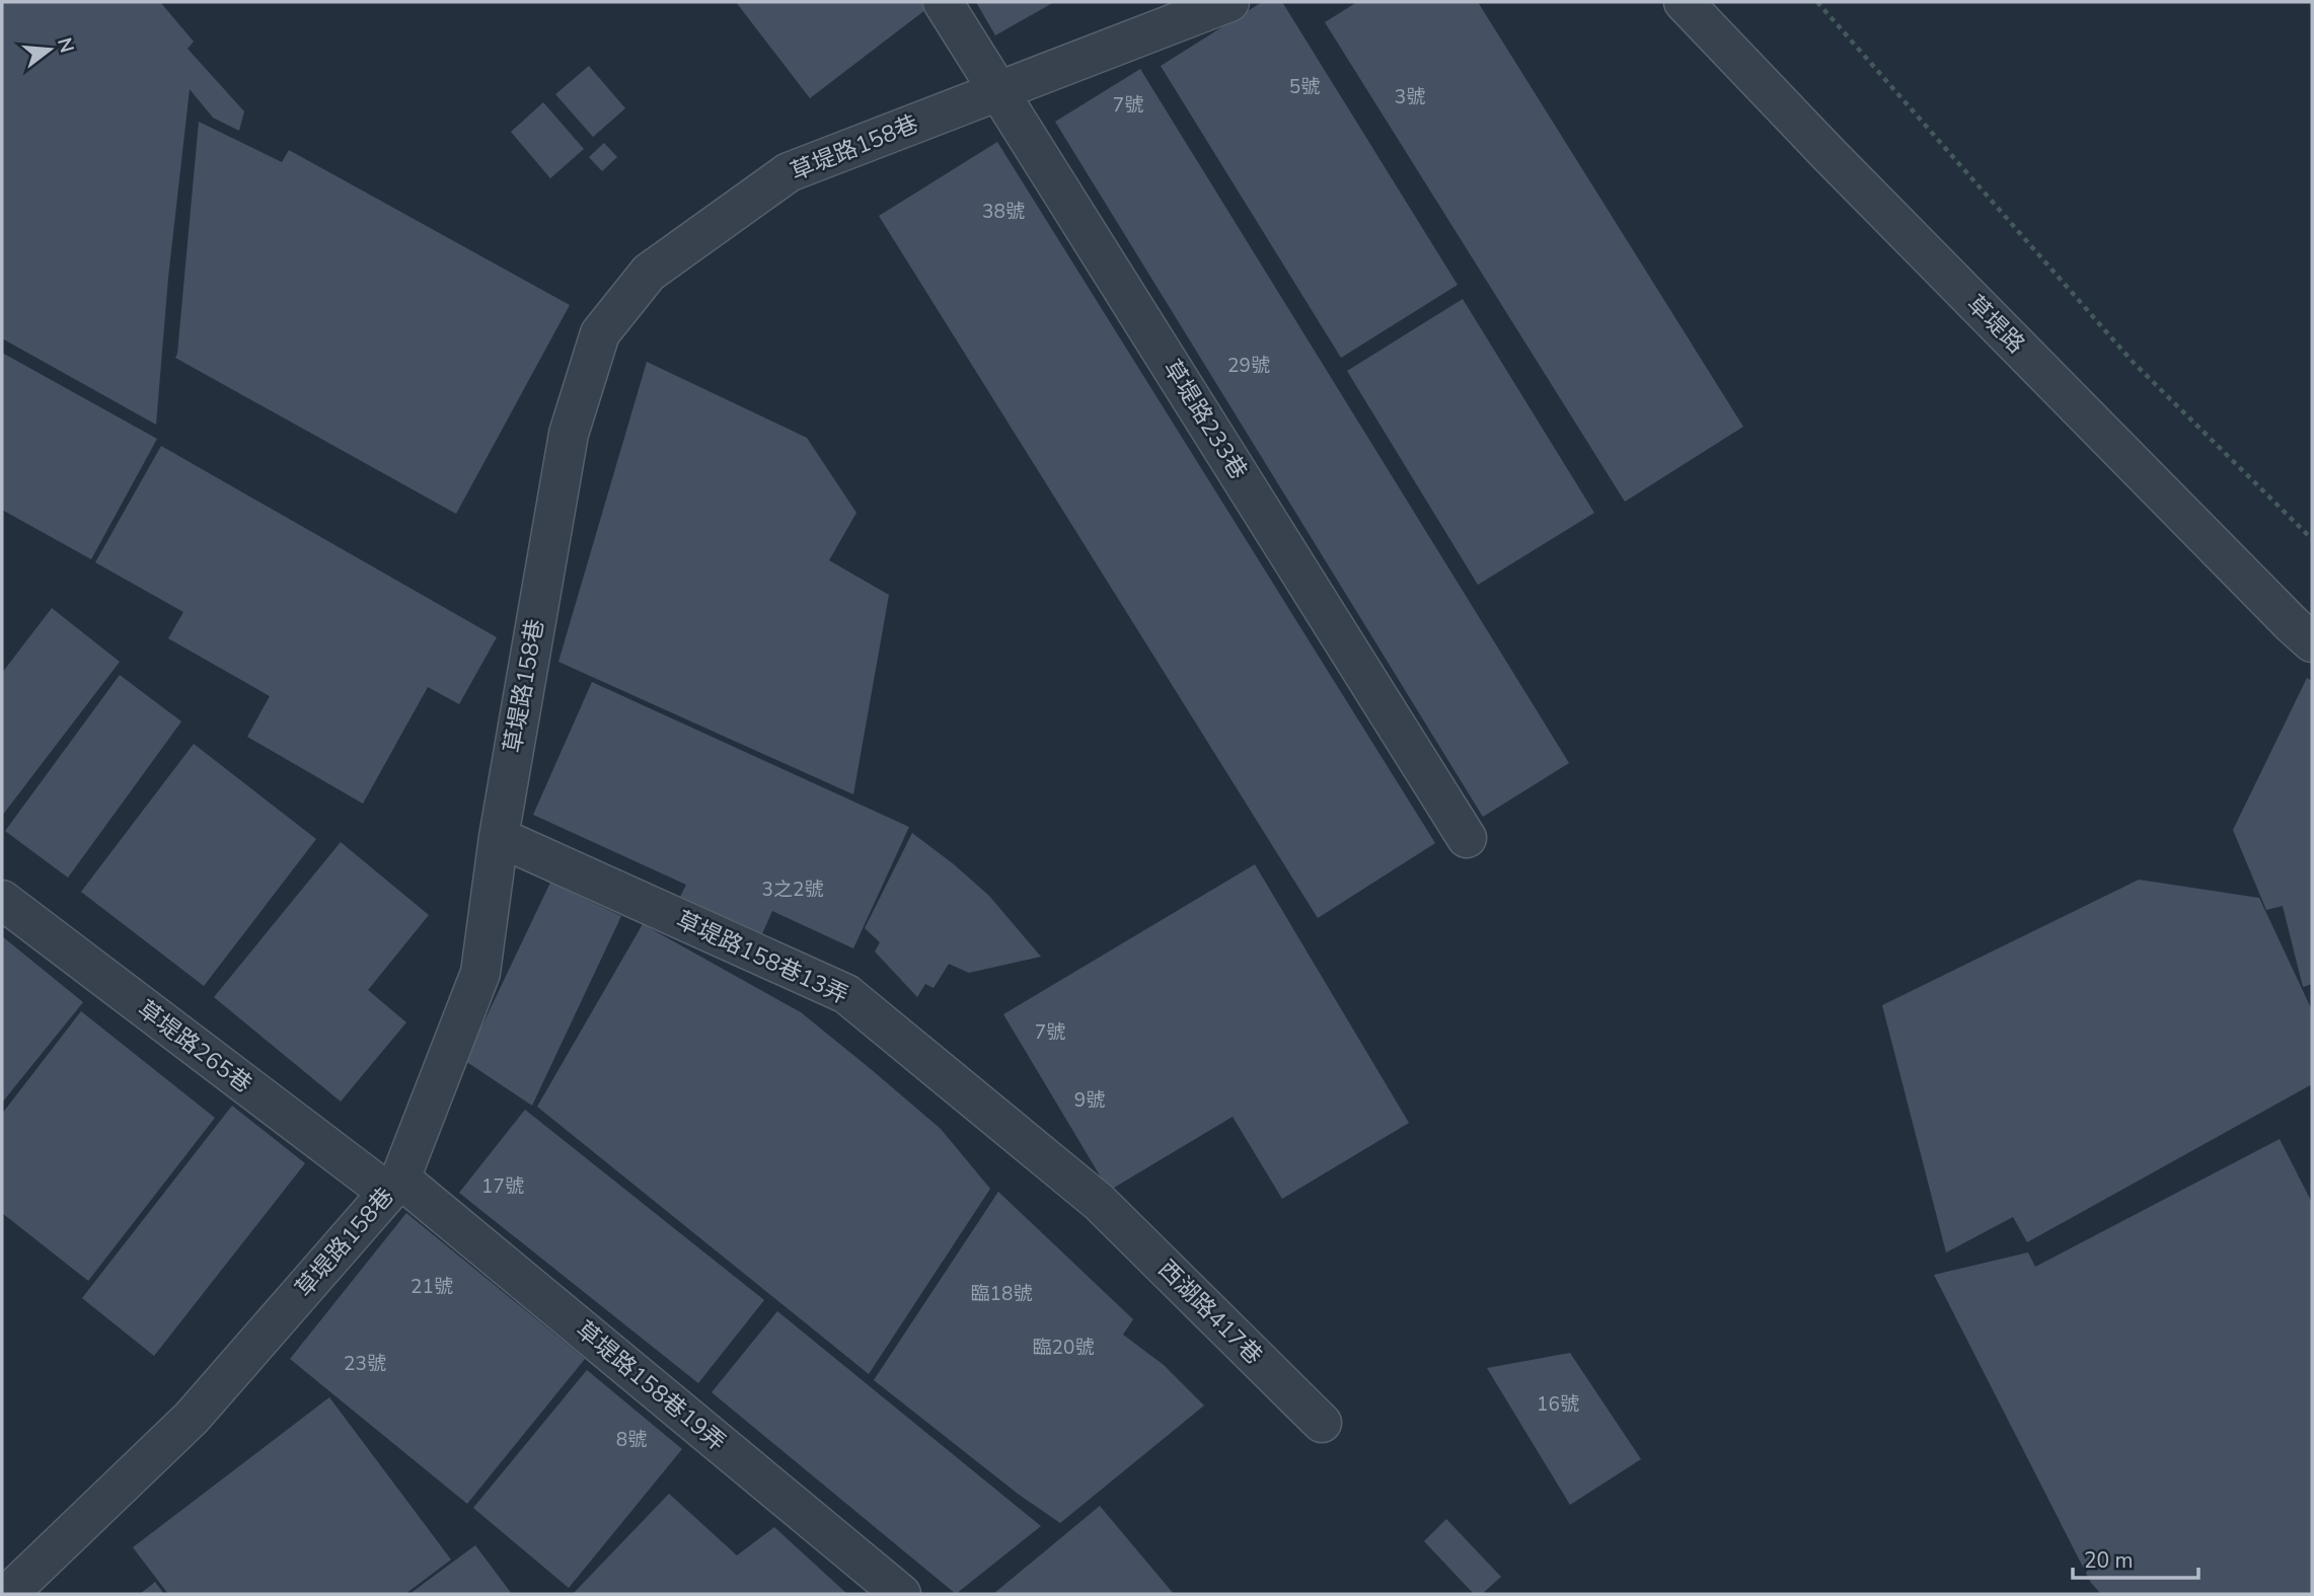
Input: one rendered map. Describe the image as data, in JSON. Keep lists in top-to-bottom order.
{
  "streets": {
    "street": [
      "草堤路158巷",
      "草堤路",
      "草堤路233巷",
      "草堤路158巷13弄",
      "草堤路265巷",
      "西湖路417巷",
      "草堤路158巷19弄"
    ]
  },
  "crossings": [
    ["草堤路158巷", "草堤路233巷"],
    ["草堤路158巷", "草堤路158巷13弄"],
    ["草堤路158巷", "草堤路265巷"],
    ["草堤路158巷", "草堤路158巷19弄"],
    ["草堤路158巷13弄", "西湖路417巷"],
    ["草堤路265巷", "草堤路158巷19弄"]
  ],
  "house_numbers": [
    "5號",
    "3號",
    "7號",
    "38號",
    "29號",
    "3之2號",
    "7號",
    "9號",
    "17號",
    "21號",
    "臨18號",
    "臨20號",
    "23號",
    "16號",
    "8號"
  ],
  "scale_bar": "20 m",
  "north": "right"
}
